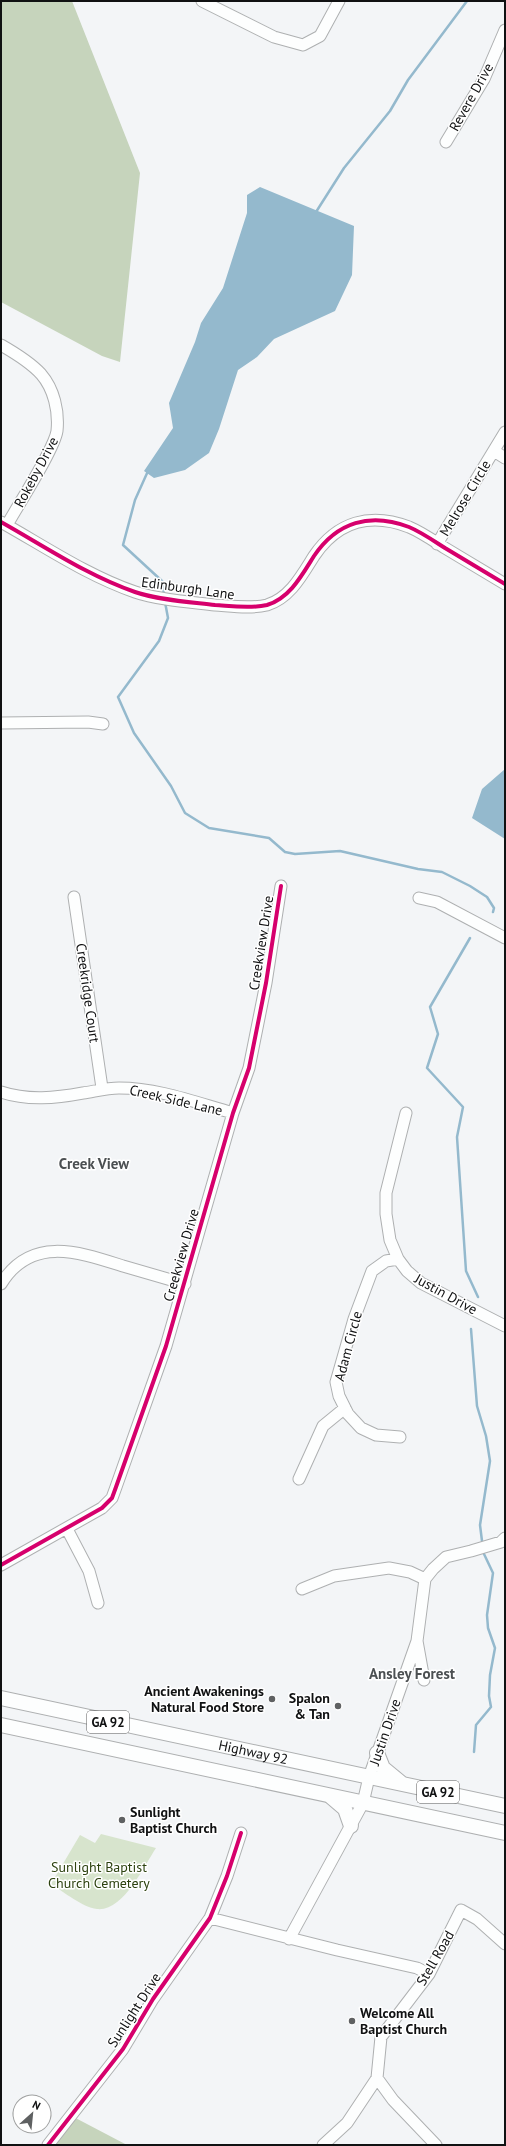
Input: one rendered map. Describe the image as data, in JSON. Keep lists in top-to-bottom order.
{
  "streets": {
    "main road": ["GA 92", "Highway 92"],
    "street": [
      "Revere Drive",
      "Rokeby Drive",
      "Melrose Circle",
      "Edinburgh Lane",
      "Creekview Drive",
      "Creekridge Court",
      "Creek Side Lane",
      "Justin Drive",
      "Adam Circle",
      "Stell Road",
      "Sunlight Drive"
    ]
  },
  "crossings": [
    ["Rokeby Drive", "Edinburgh Lane"],
    ["Melrose Circle", "Edinburgh Lane"],
    ["Creekview Drive", "Creek Side Lane"],
    ["Creekridge Court", "Creek Side Lane"],
    ["Justin Drive", "Adam Circle"],
    ["Justin Drive", "Highway 92"]
  ],
  "districts": ["Creek View", "Ansley Forest"],
  "parks": ["Sunlight Baptist Church Cemetery"],
  "places": [
    "Ancient Awakenings Natural Food Store",
    "Spalon & Tan",
    "Sunlight Baptist Church",
    "Welcome All Baptist Church"
  ],
  "north": "top right"
}
